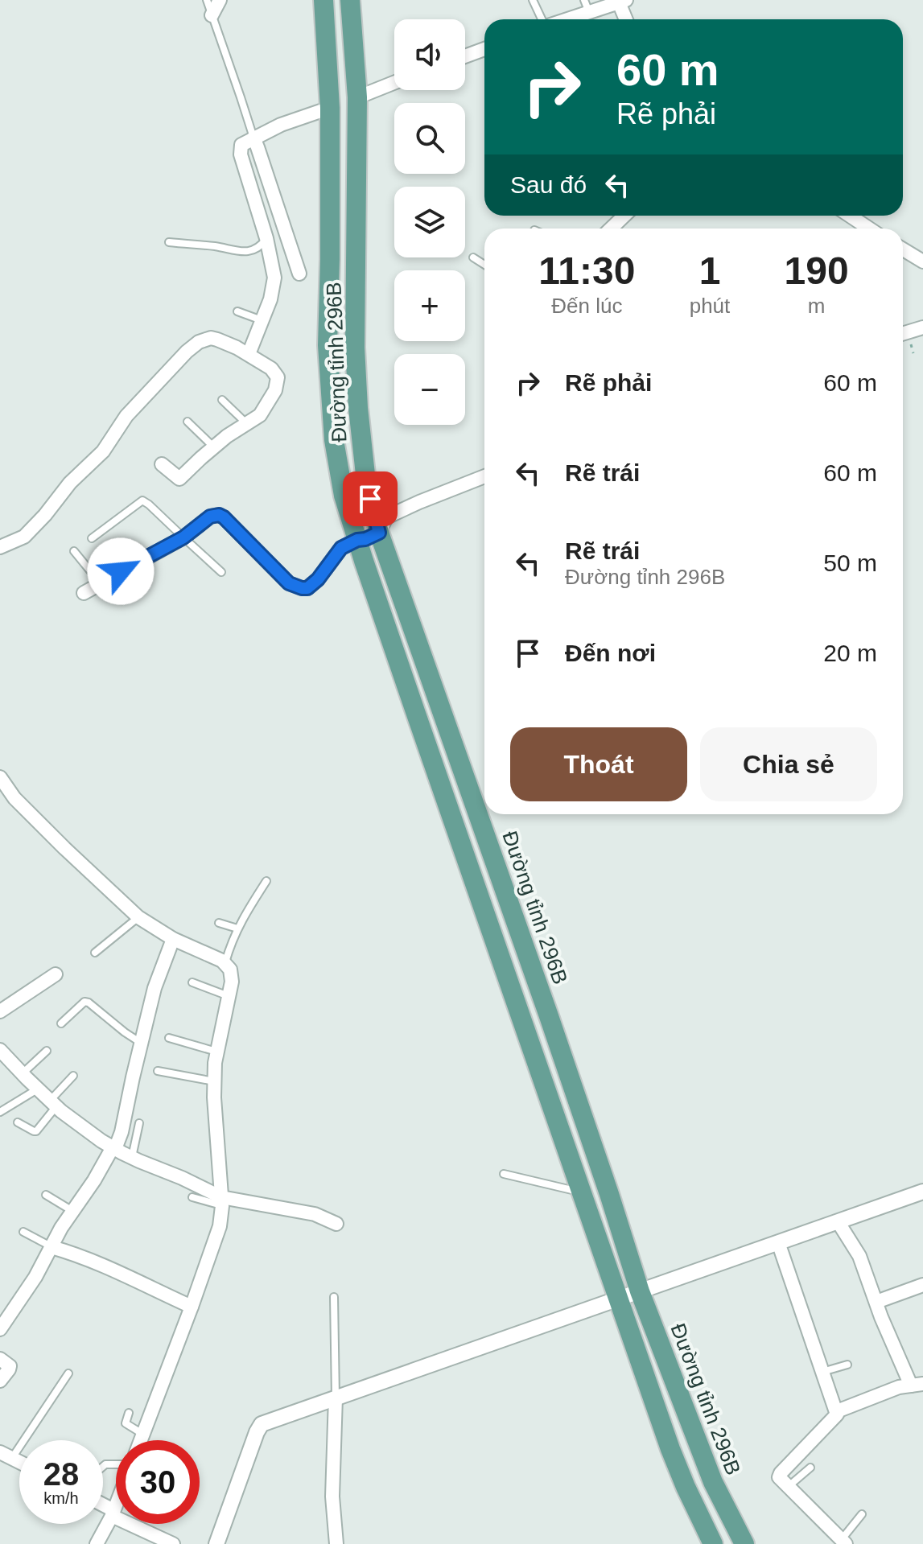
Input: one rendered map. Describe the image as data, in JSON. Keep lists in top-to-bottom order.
{
  "streets": {
    "main road": ["Đường tỉnh 296B"]
  },
  "page": {
    "map_buttons": ["+", "−"],
    "turn": ["60 m", "Rẽ phải"],
    "then": "Sau đó",
    "eta": [
      "11:30",
      "Đến lúc",
      "1",
      "phút",
      "190",
      "m"
    ],
    "list": [
      {
        "name": "Rẽ phải",
        "value": "60 m"
      },
      {
        "name": "Rẽ trái",
        "value": "60 m"
      },
      {
        "name": "Rẽ trái",
        "note": "Đường tỉnh 296B",
        "value": "50 m"
      },
      {
        "name": "Đến nơi",
        "value": "20 m"
      }
    ],
    "buttons": ["Thoát", "Chia sẻ"],
    "speed": "28 km/h",
    "limit": "30"
  }
}
